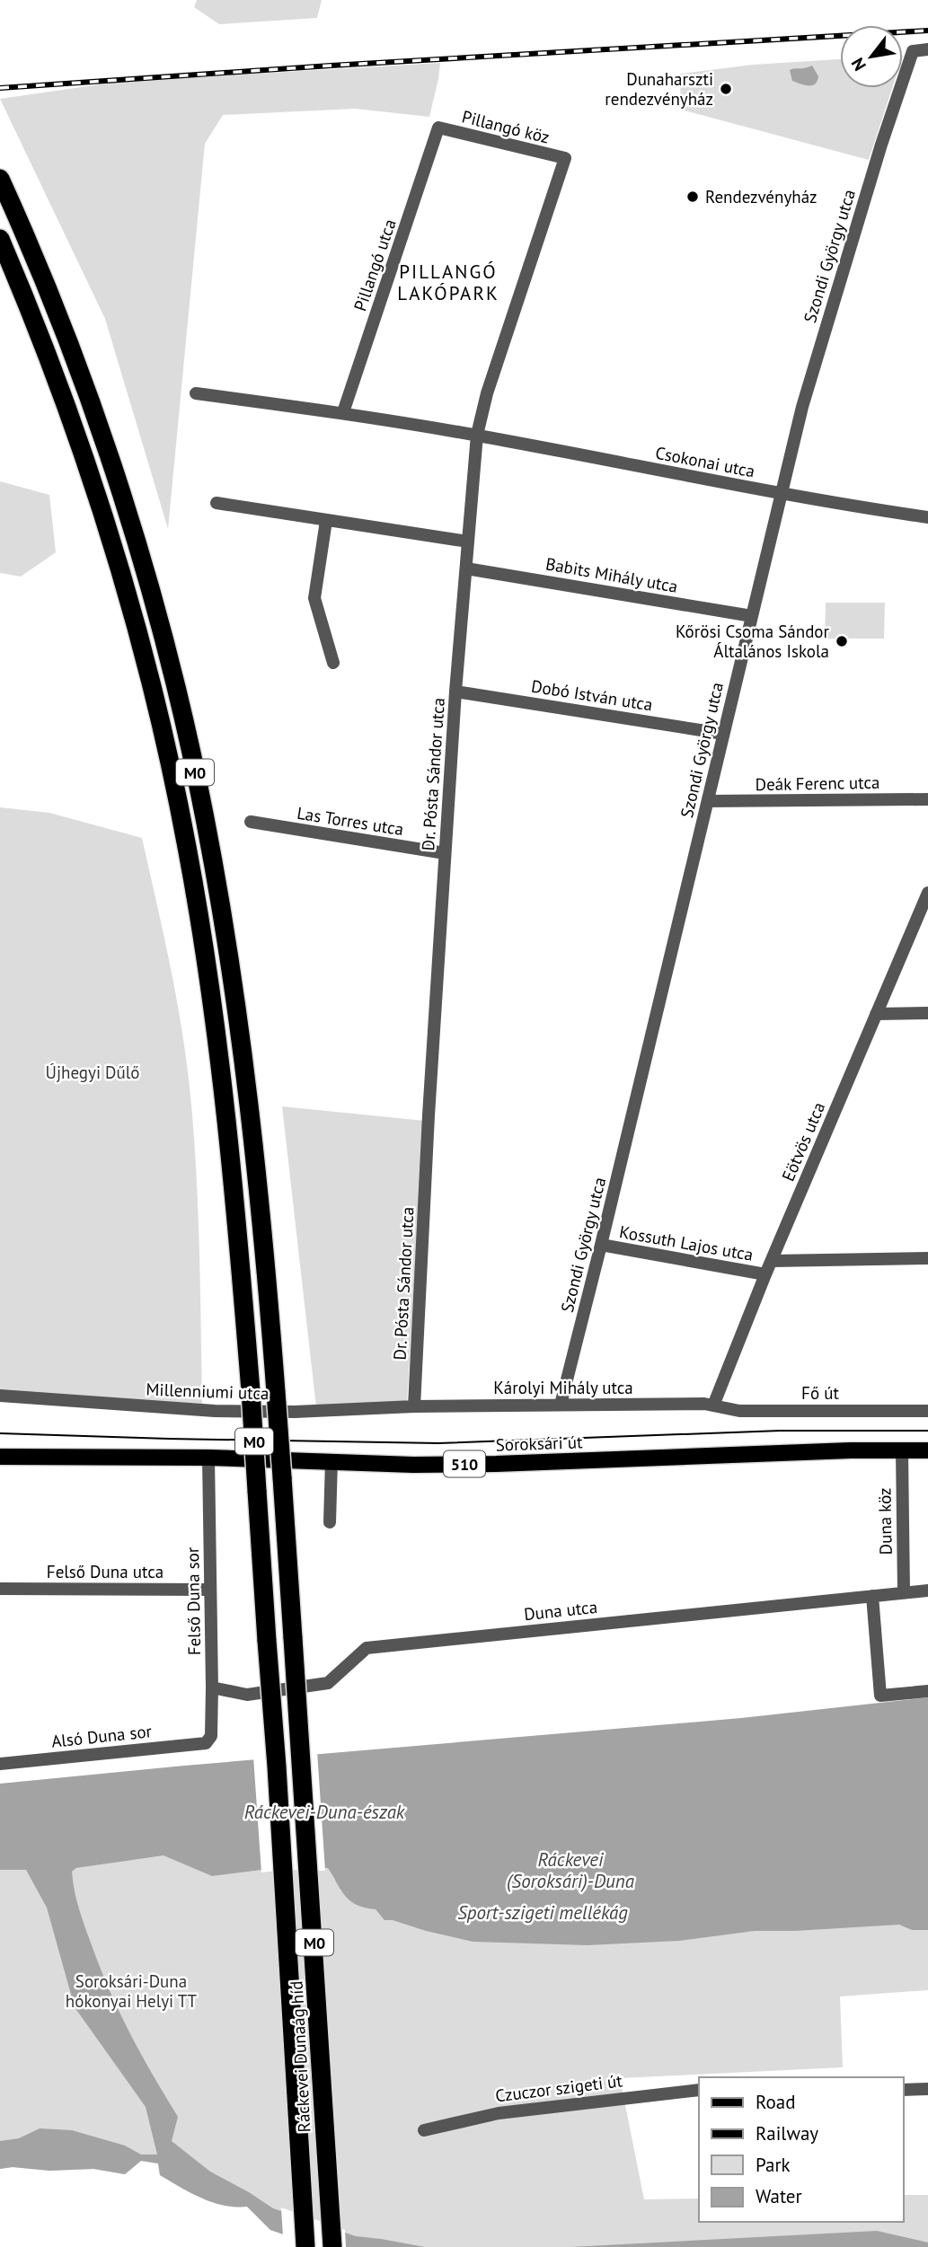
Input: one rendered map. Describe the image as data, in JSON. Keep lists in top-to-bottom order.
{
  "streets": {
    "highway": ["M0", "Ráckevei Dunaág híd"],
    "main road": ["Soroksári út", "510"],
    "street": [
      "Pillangó köz",
      "Szondi György utca",
      "Pillangó utca",
      "Csokonai utca",
      "Babits Mihály utca",
      "Dobó István utca",
      "Dr. Pósta Sándor utca",
      "Deák Ferenc utca",
      "Las Torres utca",
      "Eötvös utca",
      "Kossuth Lajos utca",
      "Károlyi Mihály utca",
      "Millenniumi utca",
      "Fő út",
      "Duna köz",
      "Felső Duna utca",
      "Felső Duna sor",
      "Duna utca",
      "Alsó Duna sor",
      "Czuczor szigeti út"
    ]
  },
  "crossings": [
    ["Pillangó köz", "Pillangó utca"],
    ["Pillangó köz", "Dr. Pósta Sándor utca"],
    ["Szondi György utca", "Csokonai utca"],
    ["Szondi György utca", "Babits Mihály utca"],
    ["Szondi György utca", "Dobó István utca"],
    ["Szondi György utca", "Deák Ferenc utca"],
    ["Szondi György utca", "Kossuth Lajos utca"],
    ["Szondi György utca", "Károlyi Mihály utca"],
    ["Pillangó utca", "Csokonai utca"],
    ["Csokonai utca", "Dr. Pósta Sándor utca"],
    ["Babits Mihály utca", "Dr. Pósta Sándor utca"],
    ["Dobó István utca", "Dr. Pósta Sándor utca"],
    ["Dr. Pósta Sándor utca", "Las Torres utca"],
    ["Dr. Pósta Sándor utca", "Károlyi Mihály utca"],
    ["Dr. Pósta Sándor utca", "Millenniumi utca"],
    ["Eötvös utca", "Kossuth Lajos utca"],
    ["Eötvös utca", "Károlyi Mihály utca"],
    ["Eötvös utca", "Fő út"],
    ["Károlyi Mihály utca", "Millenniumi utca"],
    ["Károlyi Mihály utca", "Fő út"],
    ["Soroksári út", "Duna köz"],
    ["Soroksári út", "Felső Duna sor"],
    ["Duna köz", "Duna utca"],
    ["Felső Duna utca", "Felső Duna sor"],
    ["Felső Duna sor", "Duna utca"],
    ["Felső Duna sor", "Alsó Duna sor"]
  ],
  "districts": ["PILLANGÓ LAKÓPARK"],
  "water": ["Ráckevei-Duna-észak", "Ráckevei (Soroksári)-Duna", "Sport-szigeti mellékág"],
  "parks": ["Újhegyi Dűlő", "Soroksári-Duna hókonyai Helyi TT"],
  "places": ["Dunaharszti rendezvényház", "Rendezvényház", "Kőrösi Csoma Sándor Általános Iskola"],
  "legend": [
    "Road",
    "Railway",
    "Park",
    "Water"
  ],
  "north": "bottom left"
}
